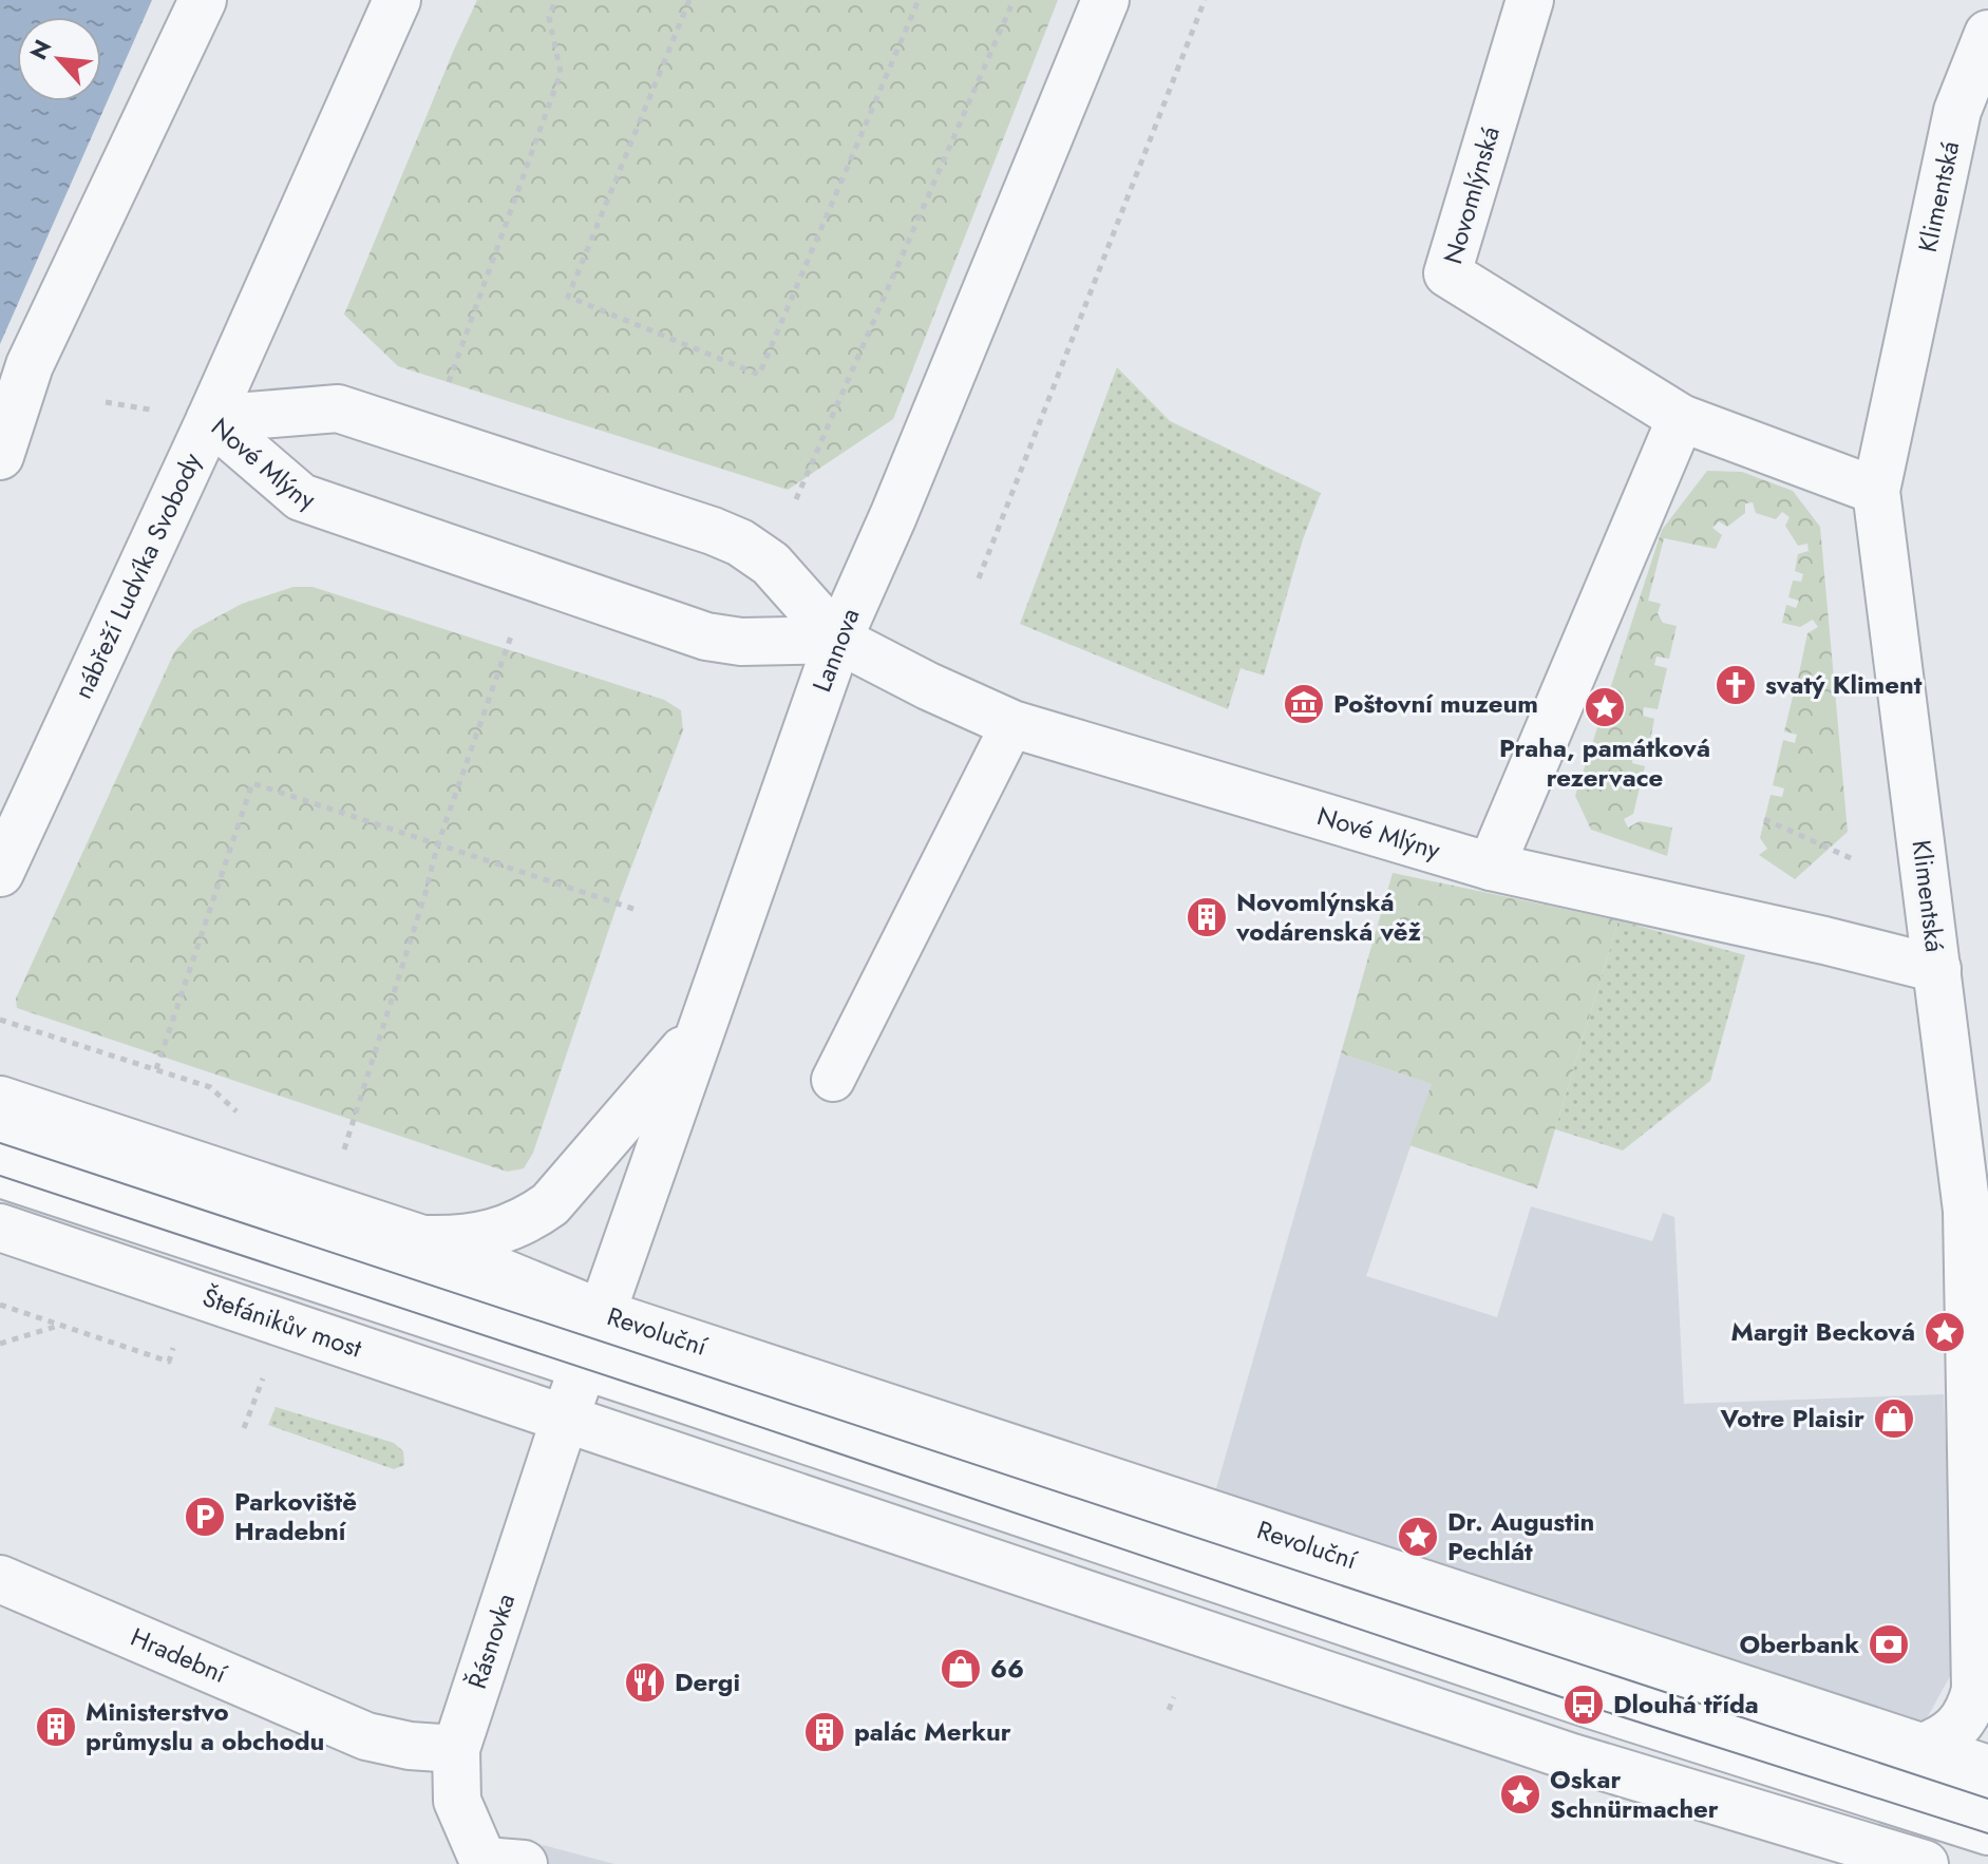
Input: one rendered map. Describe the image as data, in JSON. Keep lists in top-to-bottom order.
{
  "streets": {
    "street": [
      "Novomlýnská",
      "Klimentská",
      "Nové Mlýny",
      "nábřeží Ludvíka Svobody",
      "Lannova",
      "Štefánikův most",
      "Revoluční",
      "Řásnovka",
      "Hradební"
    ]
  },
  "crossings": [
    ["Novomlýnská", "Klimentská"],
    ["Klimentská", "Nové Mlýny"],
    ["Klimentská", "Revoluční"],
    ["Nové Mlýny", "nábřeží Ludvíka Svobody"],
    ["Nové Mlýny", "Lannova"],
    ["Lannova", "Revoluční"],
    ["Štefánikův most", "Řásnovka"],
    ["Řásnovka", "Hradební"]
  ],
  "places": {
    "church": ["svatý Kliment"],
    "museum": ["Poštovní muzeum"],
    "place": [
      "Praha, památková rezervace",
      "Margit Becková",
      "Dr. Augustin Pechlát",
      "Oskar Schnürmacher"
    ],
    "building": ["Novomlýnská vodárenská věž", "Ministerstvo průmyslu a obchodu", "palác Merkur"],
    "shop": ["Votre Plaisir", "66"],
    "parking": ["Parkoviště Hradební"],
    "bank": ["Oberbank"],
    "restaurant": ["Dergi"],
    "bus stop": ["Dlouhá třída"]
  },
  "north": "top left"
}
